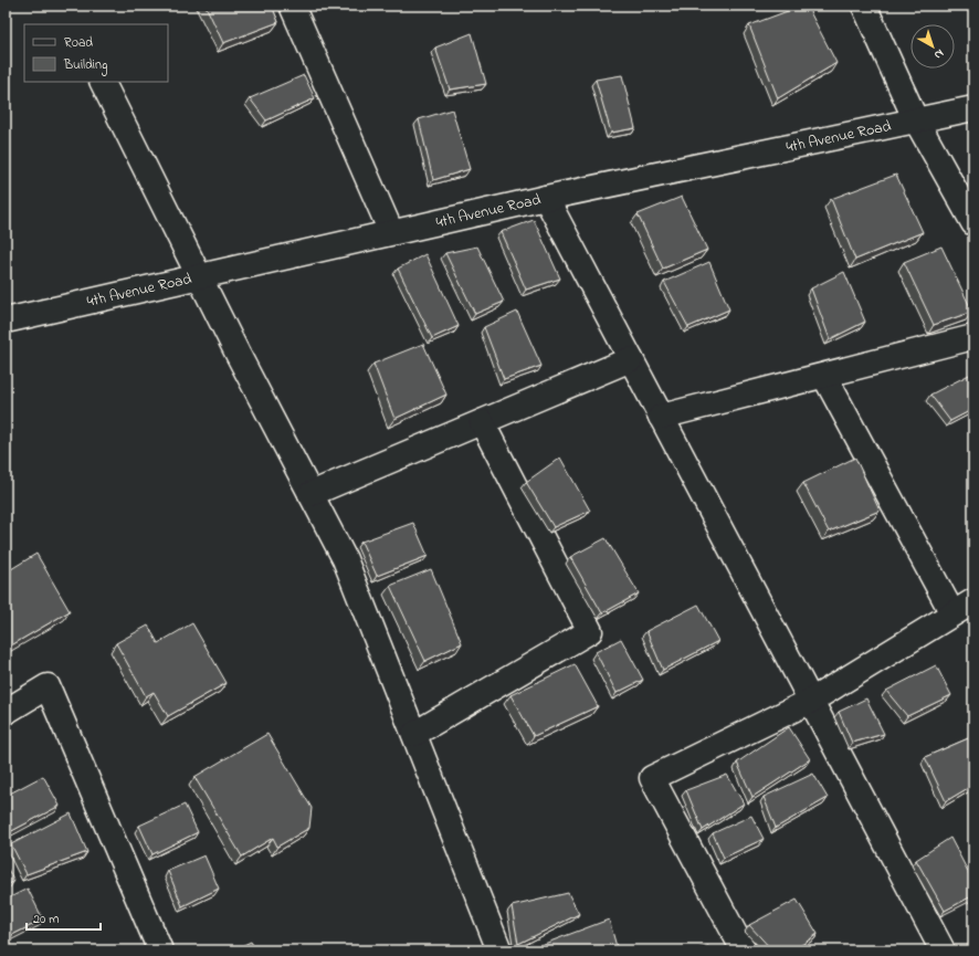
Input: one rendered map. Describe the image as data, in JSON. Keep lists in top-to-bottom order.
{
  "streets": {
    "street": ["4th Avenue Road"]
  },
  "legend": ["Road", "Building"],
  "scale_bar": "20 m",
  "north": "bottom right"
}
